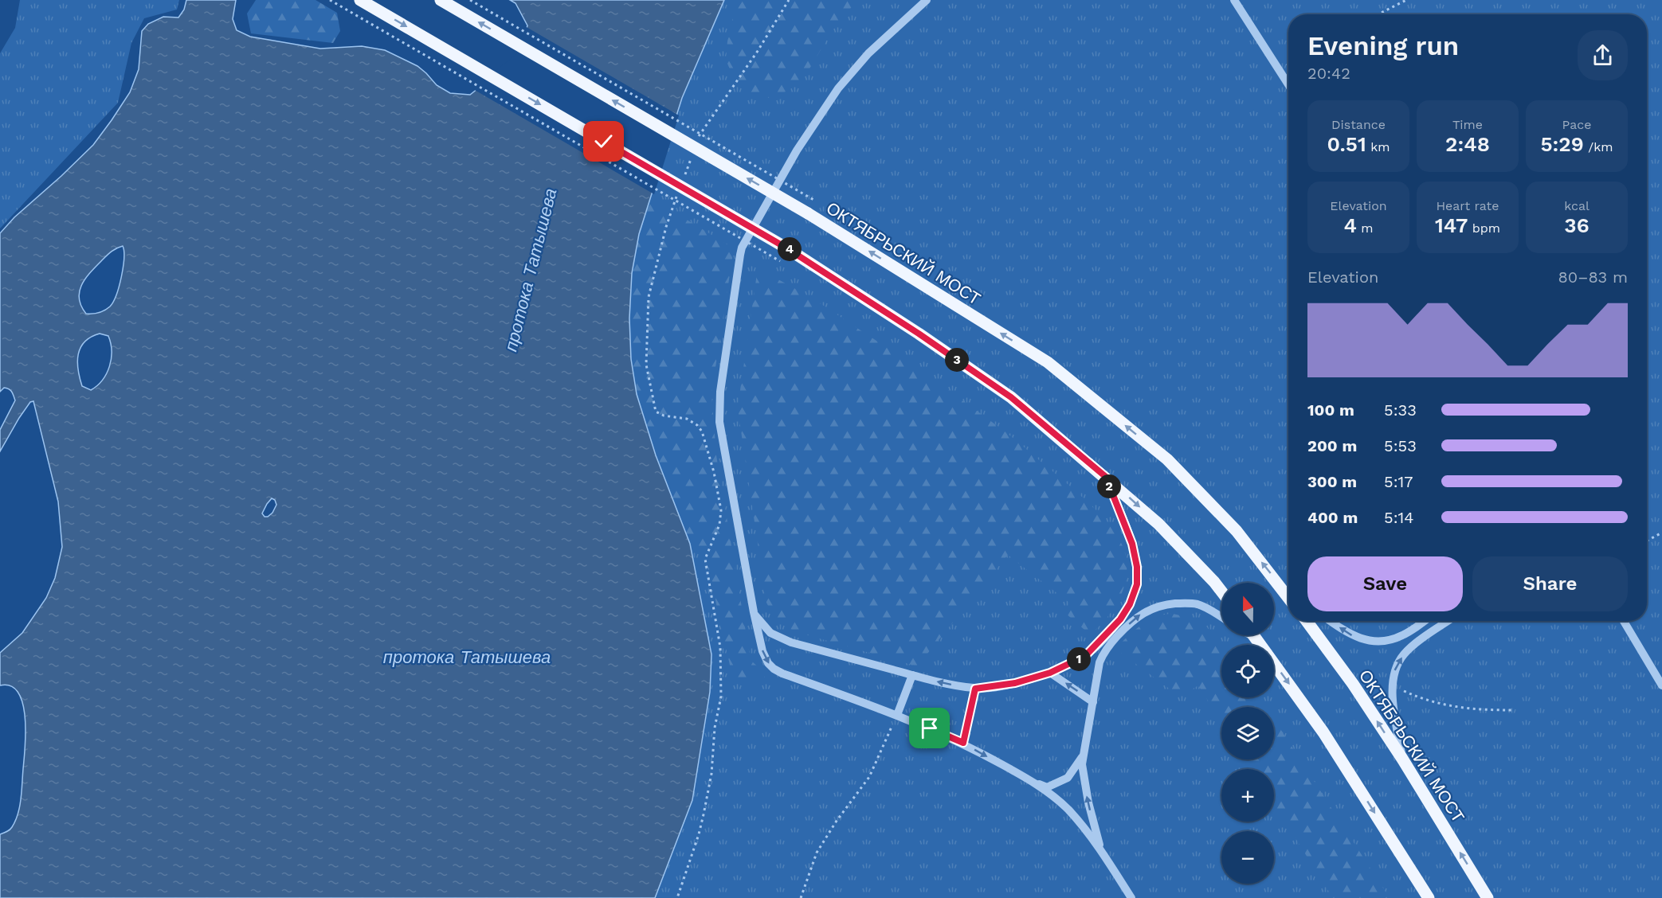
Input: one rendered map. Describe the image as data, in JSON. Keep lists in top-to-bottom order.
{
  "streets": {
    "main road": ["ОКТЯБРЬСКИЙ МОСТ"]
  },
  "water": ["протока Татышева"],
  "north": "top",
  "page": {
    "heading": ["Evening run", "20:42"],
    "stats": [
      ["Distance", "0.51 km"],
      ["Time", "2:48"],
      ["Pace", "5:29 /km"],
      ["Elevation", "4 m"],
      ["Heart rate", "147 bpm"],
      ["kcal", "36"]
    ],
    "pins": [
      "4",
      "3",
      "2",
      "1"
    ],
    "chart": ["Elevation", "80–83 m"],
    "list": [
      {
        "name": "100 m",
        "note": "5:33"
      },
      {
        "name": "200 m",
        "note": "5:53"
      },
      {
        "name": "300 m",
        "note": "5:17"
      },
      {
        "name": "400 m",
        "note": "5:14"
      }
    ],
    "buttons": ["Save", "Share"],
    "map_buttons": ["+", "−"]
  }
}
